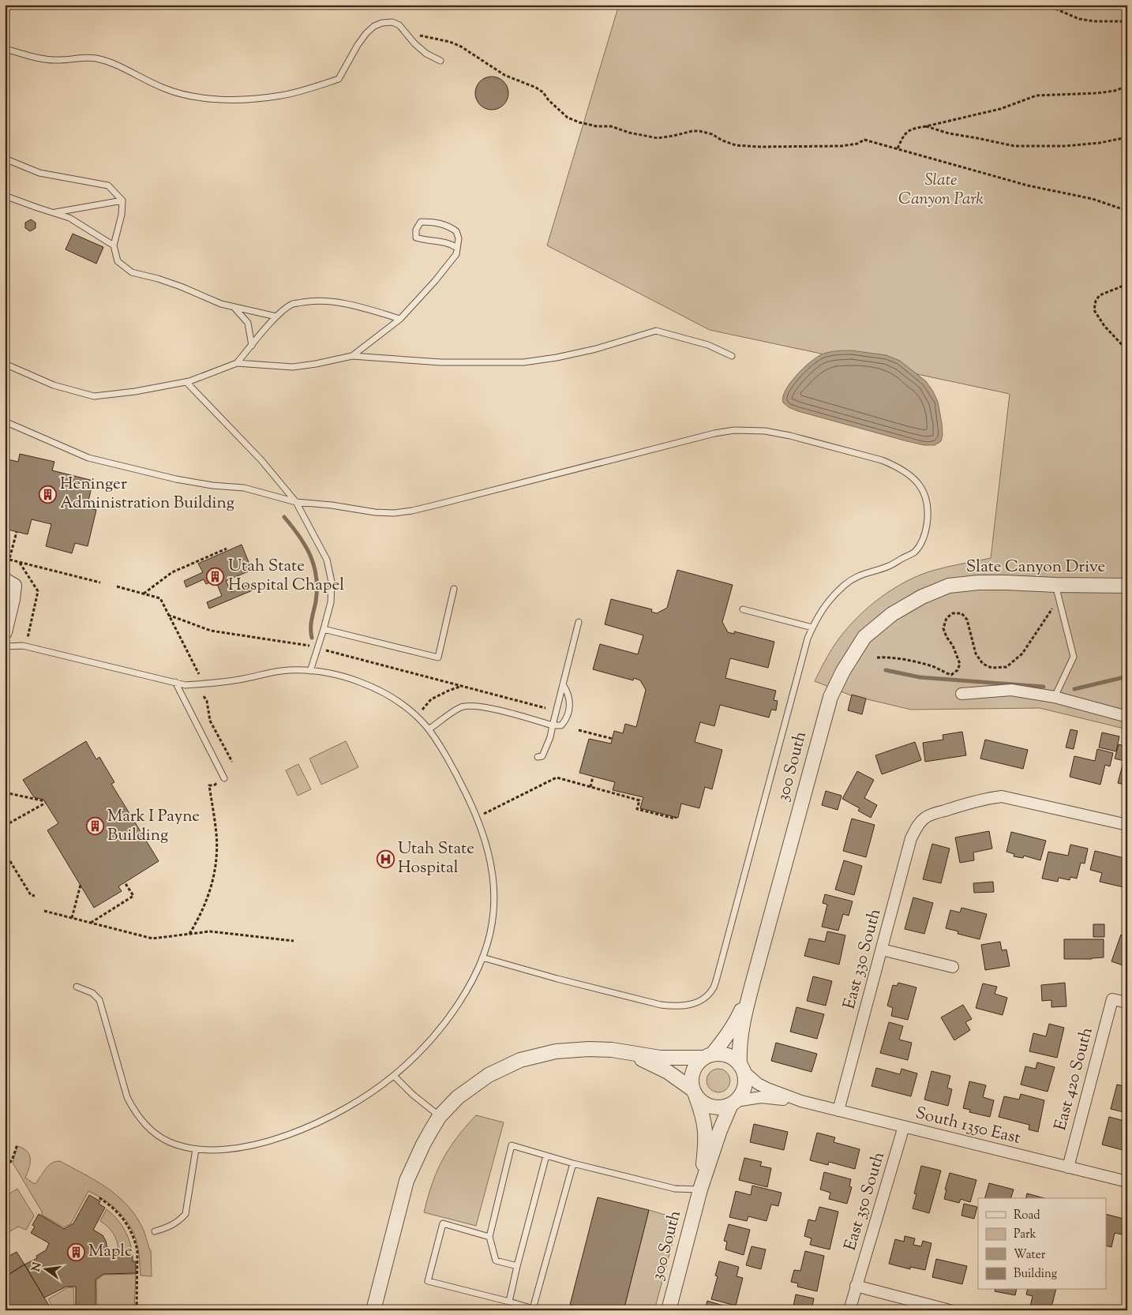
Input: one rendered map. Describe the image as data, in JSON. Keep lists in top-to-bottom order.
{
  "streets": {
    "street": [
      "Slate Canyon Drive",
      "300 South",
      "East 330 South",
      "East 420 South",
      "South 1350 East",
      "East 350 South"
    ]
  },
  "crossings": [
    ["Slate Canyon Drive", "300 South"],
    ["300 South", "South 1350 East"],
    ["East 330 South", "South 1350 East"],
    ["East 420 South", "South 1350 East"],
    ["South 1350 East", "East 350 South"]
  ],
  "parks": ["Slate Canyon Park"],
  "places": {
    "building": [
      "Heninger Administration Building",
      "Utah State Hospital Chapel",
      "Mark I Payne Building",
      "Maple"
    ],
    "hospital": ["Utah State Hospital"]
  },
  "legend": [
    "Road",
    "Park",
    "Water",
    "Building"
  ],
  "north": "left"
}
